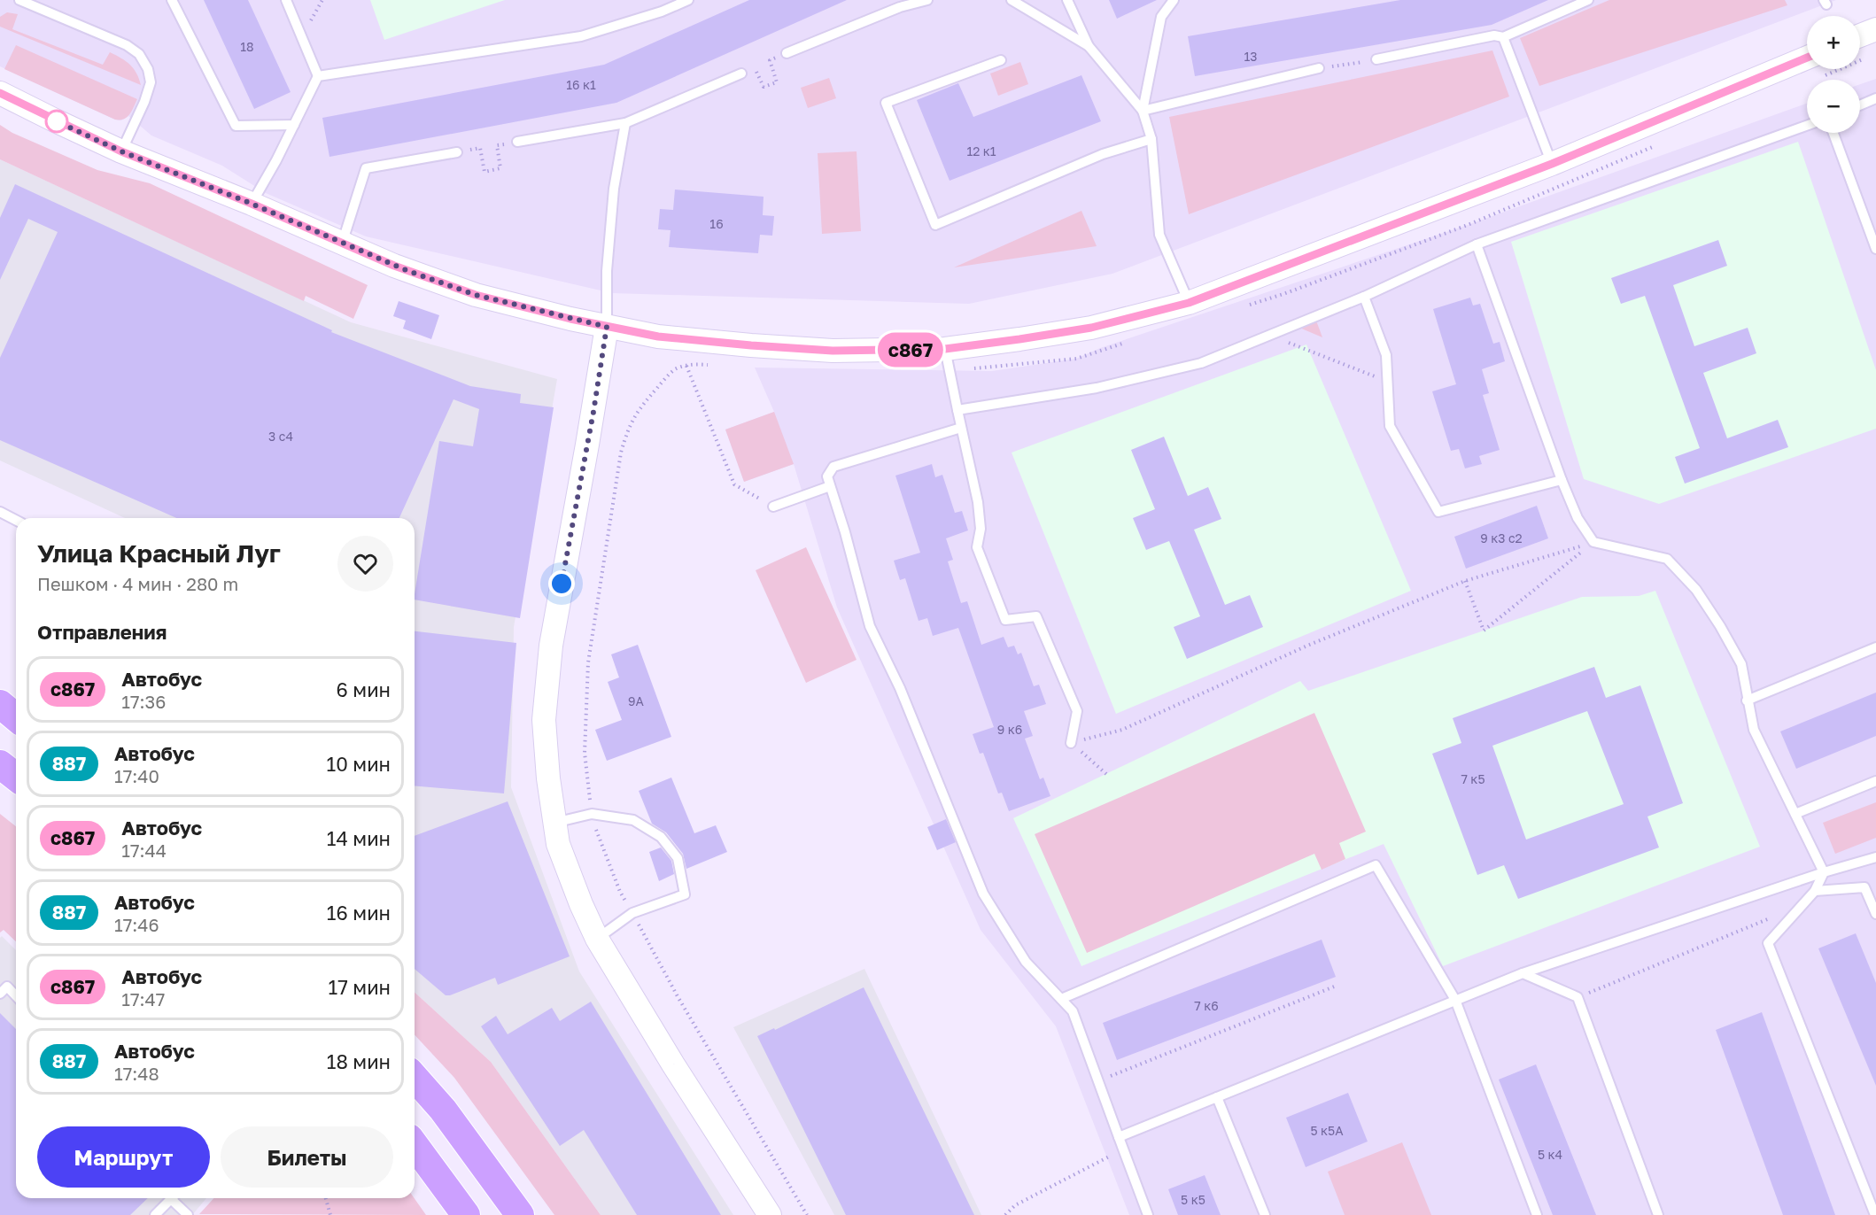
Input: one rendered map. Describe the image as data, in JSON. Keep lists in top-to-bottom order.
{
  "lines": ["bus line с867"],
  "house_numbers": [
    "18",
    "13",
    "16 к1",
    "12 к1",
    "16",
    "3 с4",
    "9 к3 с2",
    "9А",
    "9 к6",
    "7 к5",
    "7 к6",
    "5 к5А",
    "5 к4",
    "5 к5"
  ],
  "page": {
    "on_map": "с867",
    "map_buttons": ["+", "−"],
    "heading": [
      ["Улица Красный Луг", "Пешком · 4 мин · 280 m"],
      "Отправления"
    ],
    "list": [
      {
        "mark": "с867",
        "name": "Автобус",
        "note": "17:36",
        "value": "6 мин"
      },
      {
        "mark": "887",
        "name": "Автобус",
        "note": "17:40",
        "value": "10 мин"
      },
      {
        "mark": "с867",
        "name": "Автобус",
        "note": "17:44",
        "value": "14 мин"
      },
      {
        "mark": "887",
        "name": "Автобус",
        "note": "17:46",
        "value": "16 мин"
      },
      {
        "mark": "с867",
        "name": "Автобус",
        "note": "17:47",
        "value": "17 мин"
      },
      {
        "mark": "887",
        "name": "Автобус",
        "note": "17:48",
        "value": "18 мин"
      }
    ],
    "buttons": ["Маршрут", "Билеты"]
  }
}
